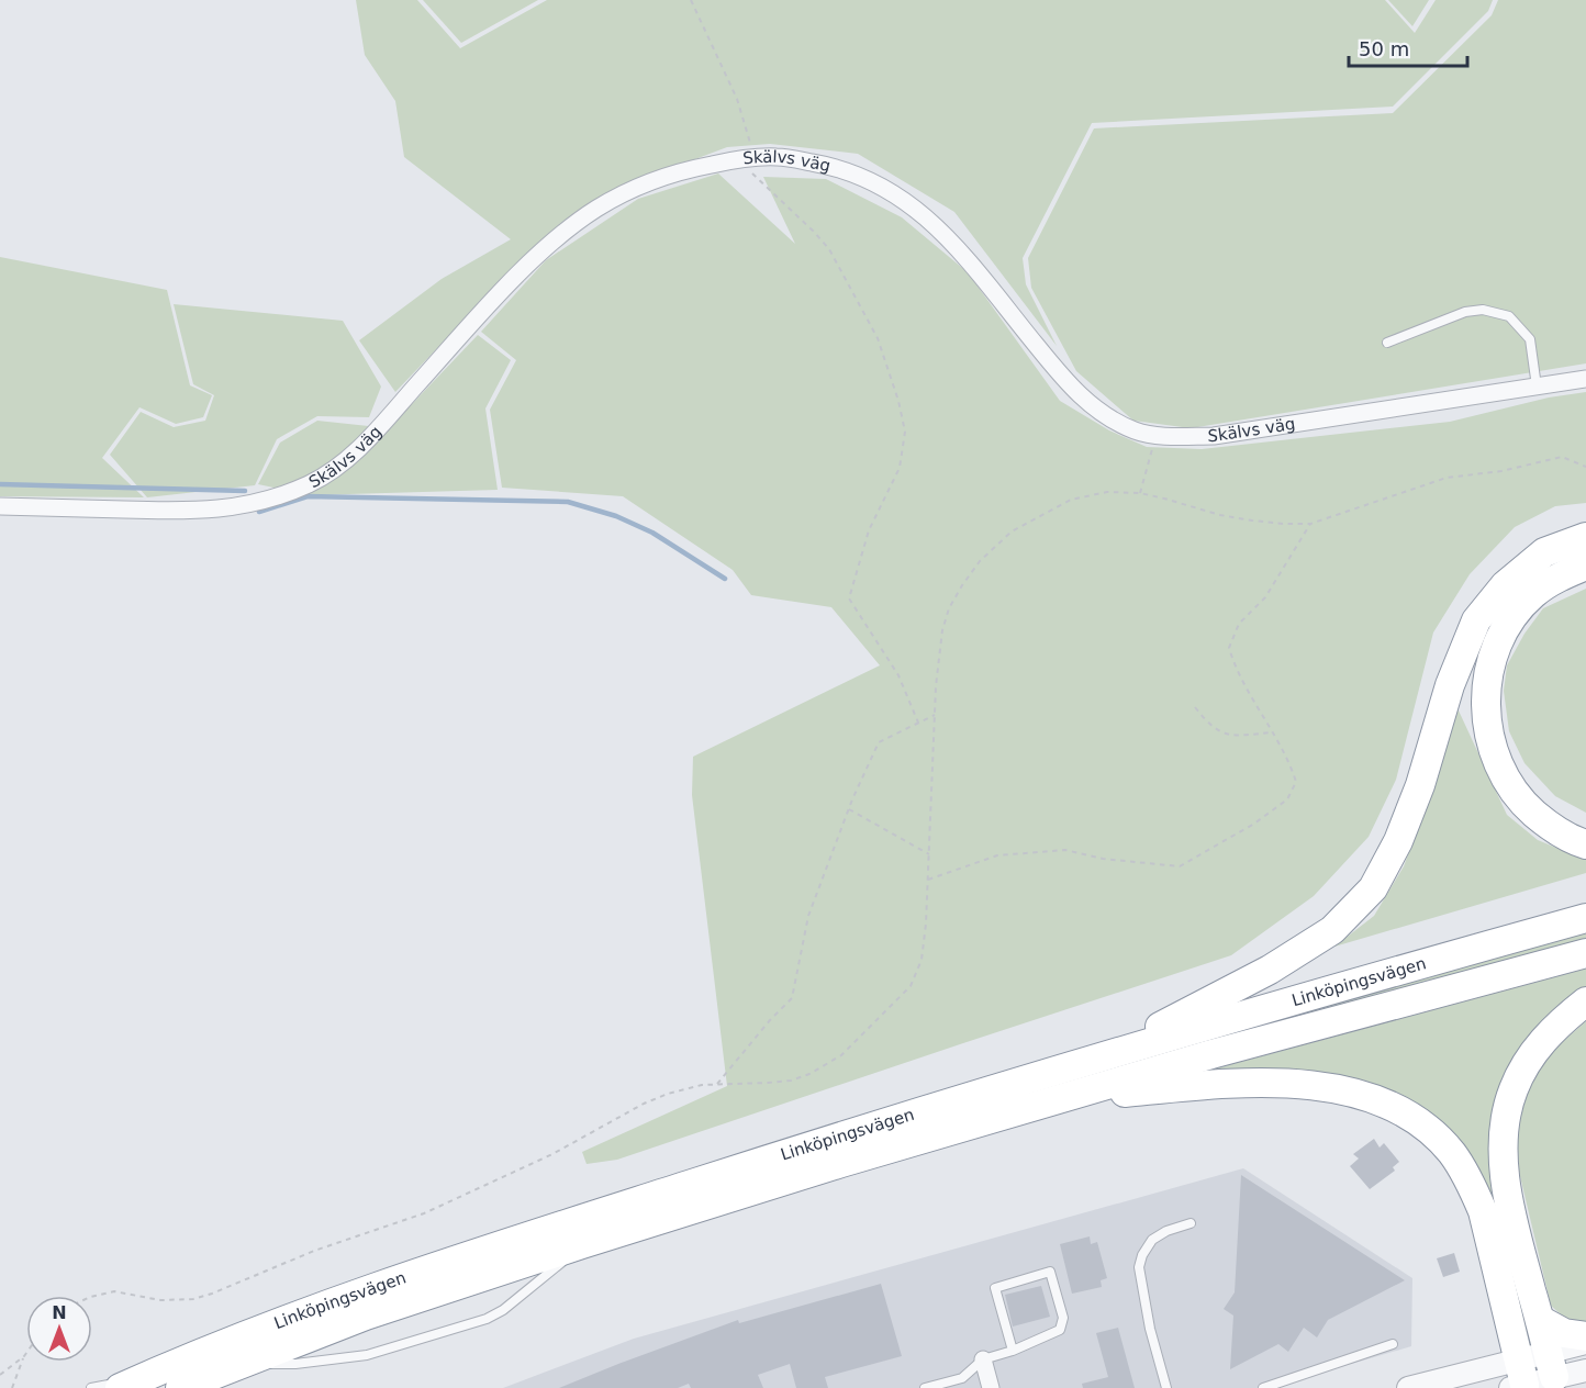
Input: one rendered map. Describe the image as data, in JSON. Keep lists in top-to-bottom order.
{
  "streets": {
    "highway": ["Linköpingsvägen"],
    "street": ["Skälvs väg"]
  },
  "scale_bar": "50 m",
  "north": "top"
}
